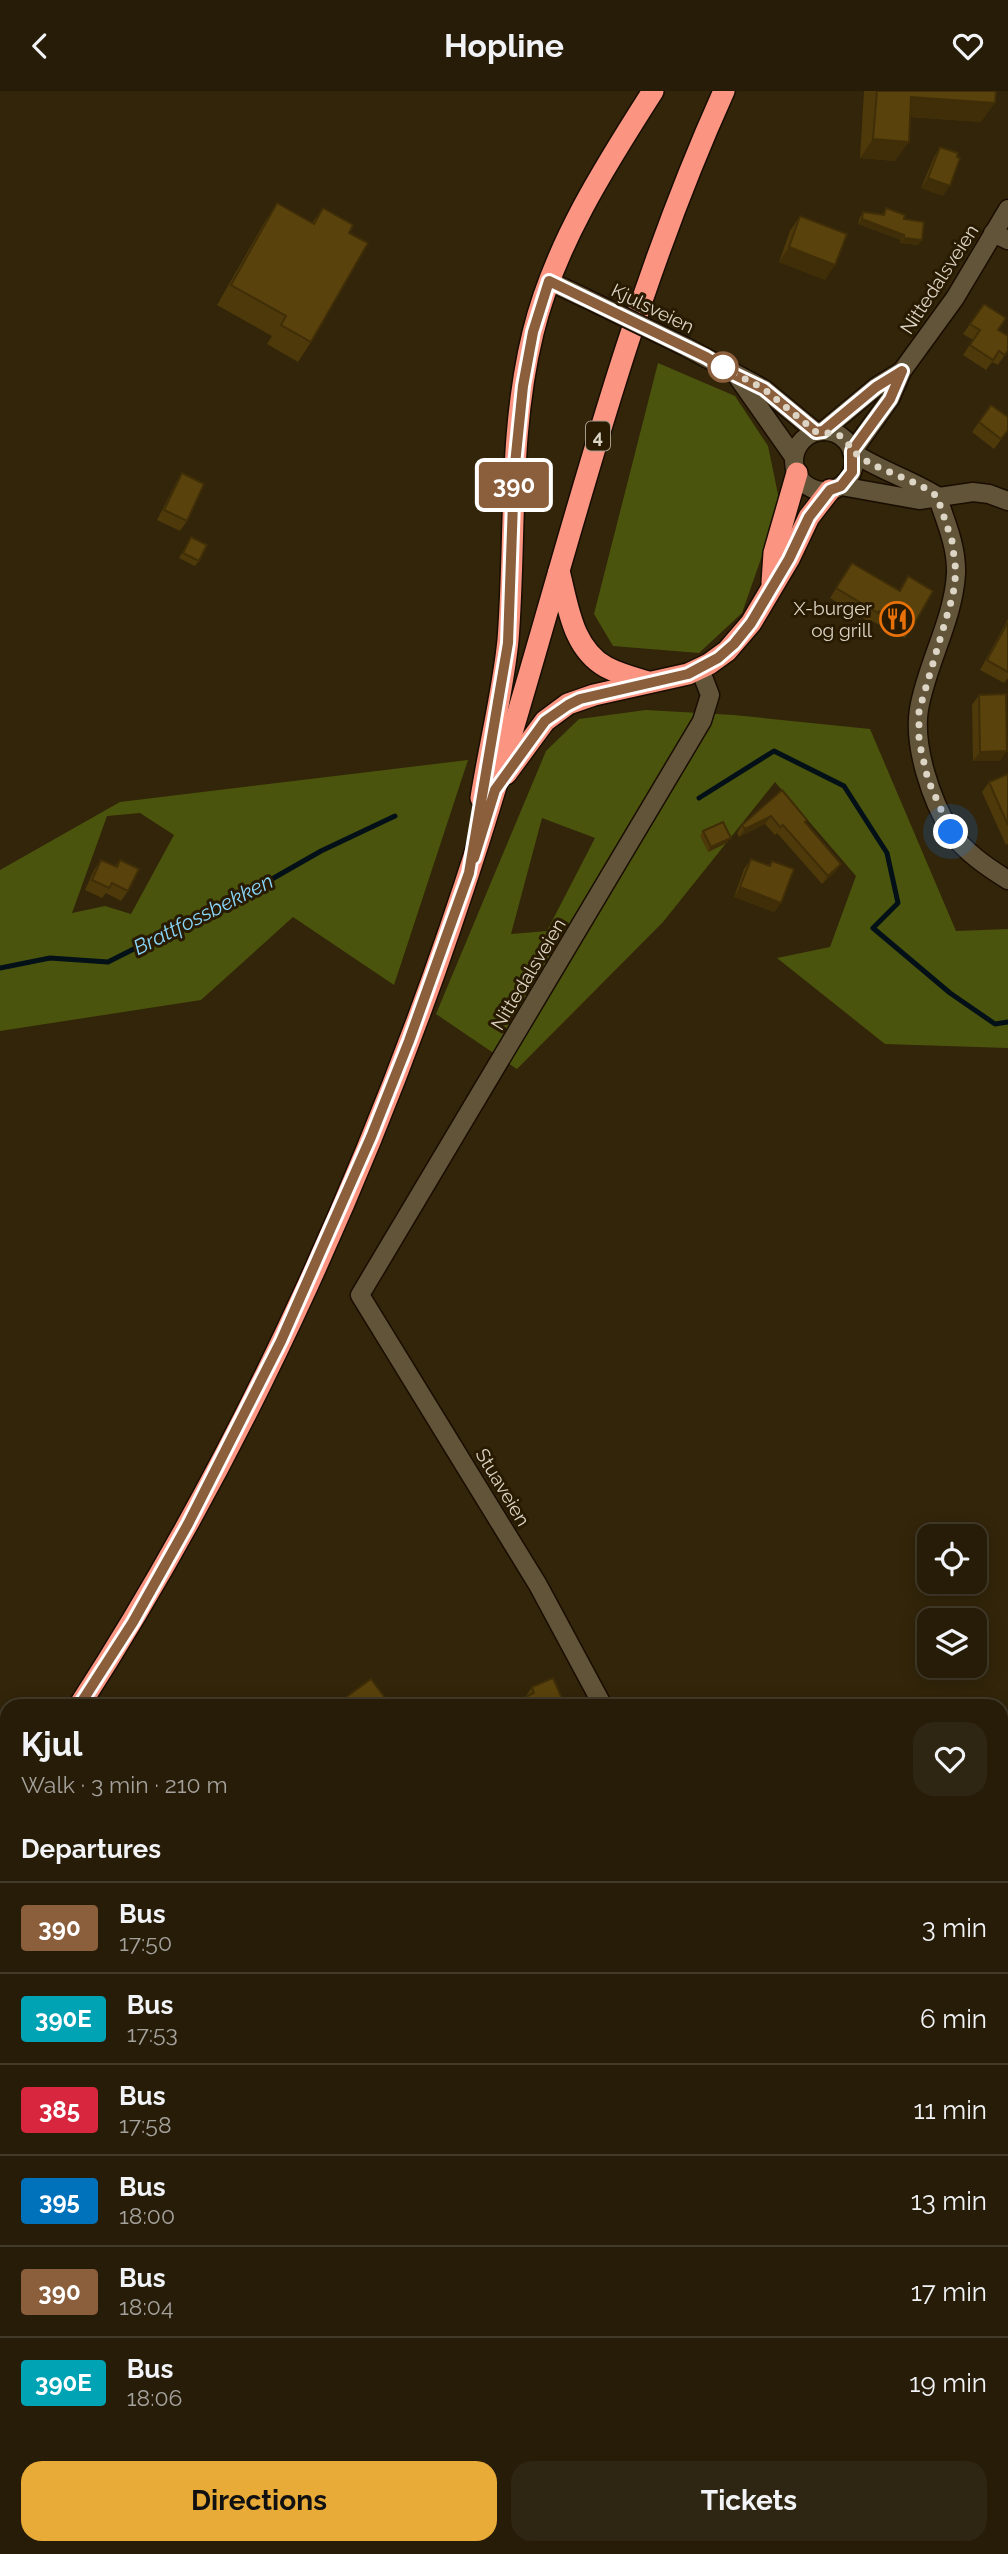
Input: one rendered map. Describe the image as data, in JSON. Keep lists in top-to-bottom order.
{
  "streets": {
    "highway": ["4"],
    "street": ["Nittedalsveien", "Kjulsveien", "Stuaveien"]
  },
  "crossings": [
    ["Nittedalsveien", "Kjulsveien"],
    ["Nittedalsveien", "4"],
    ["Nittedalsveien", "Stuaveien"],
    ["Kjulsveien", "4"]
  ],
  "water": ["Brattfossbekken"],
  "places": {
    "restaurant": ["X-burger og grill"]
  },
  "lines": ["bus line 390"],
  "page": {
    "header": "Hopline",
    "on_map": "390",
    "heading": [
      ["Kjul", "Walk · 3 min · 210 m"],
      "Departures"
    ],
    "list": [
      {
        "mark": "390",
        "name": "Bus",
        "note": "17:50",
        "value": "3 min"
      },
      {
        "mark": "390E",
        "name": "Bus",
        "note": "17:53",
        "value": "6 min"
      },
      {
        "mark": "385",
        "name": "Bus",
        "note": "17:58",
        "value": "11 min"
      },
      {
        "mark": "395",
        "name": "Bus",
        "note": "18:00",
        "value": "13 min"
      },
      {
        "mark": "390",
        "name": "Bus",
        "note": "18:04",
        "value": "17 min"
      },
      {
        "mark": "390E",
        "name": "Bus",
        "note": "18:06",
        "value": "19 min"
      }
    ],
    "buttons": ["Directions", "Tickets"]
  }
}
